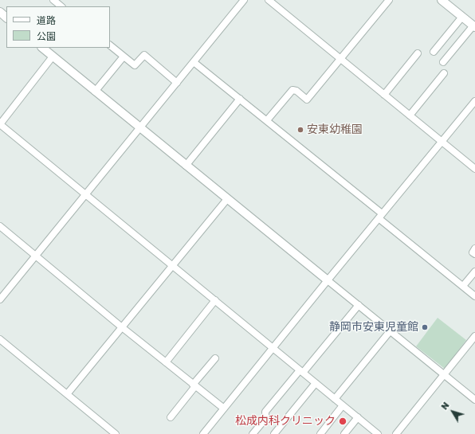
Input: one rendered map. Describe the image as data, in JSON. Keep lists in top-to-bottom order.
{
  "places": ["安東幼稚園", "静岡市安東児童館", "松成内科クリニック"],
  "legend": ["道路", "公園"],
  "north": "top left"
}
